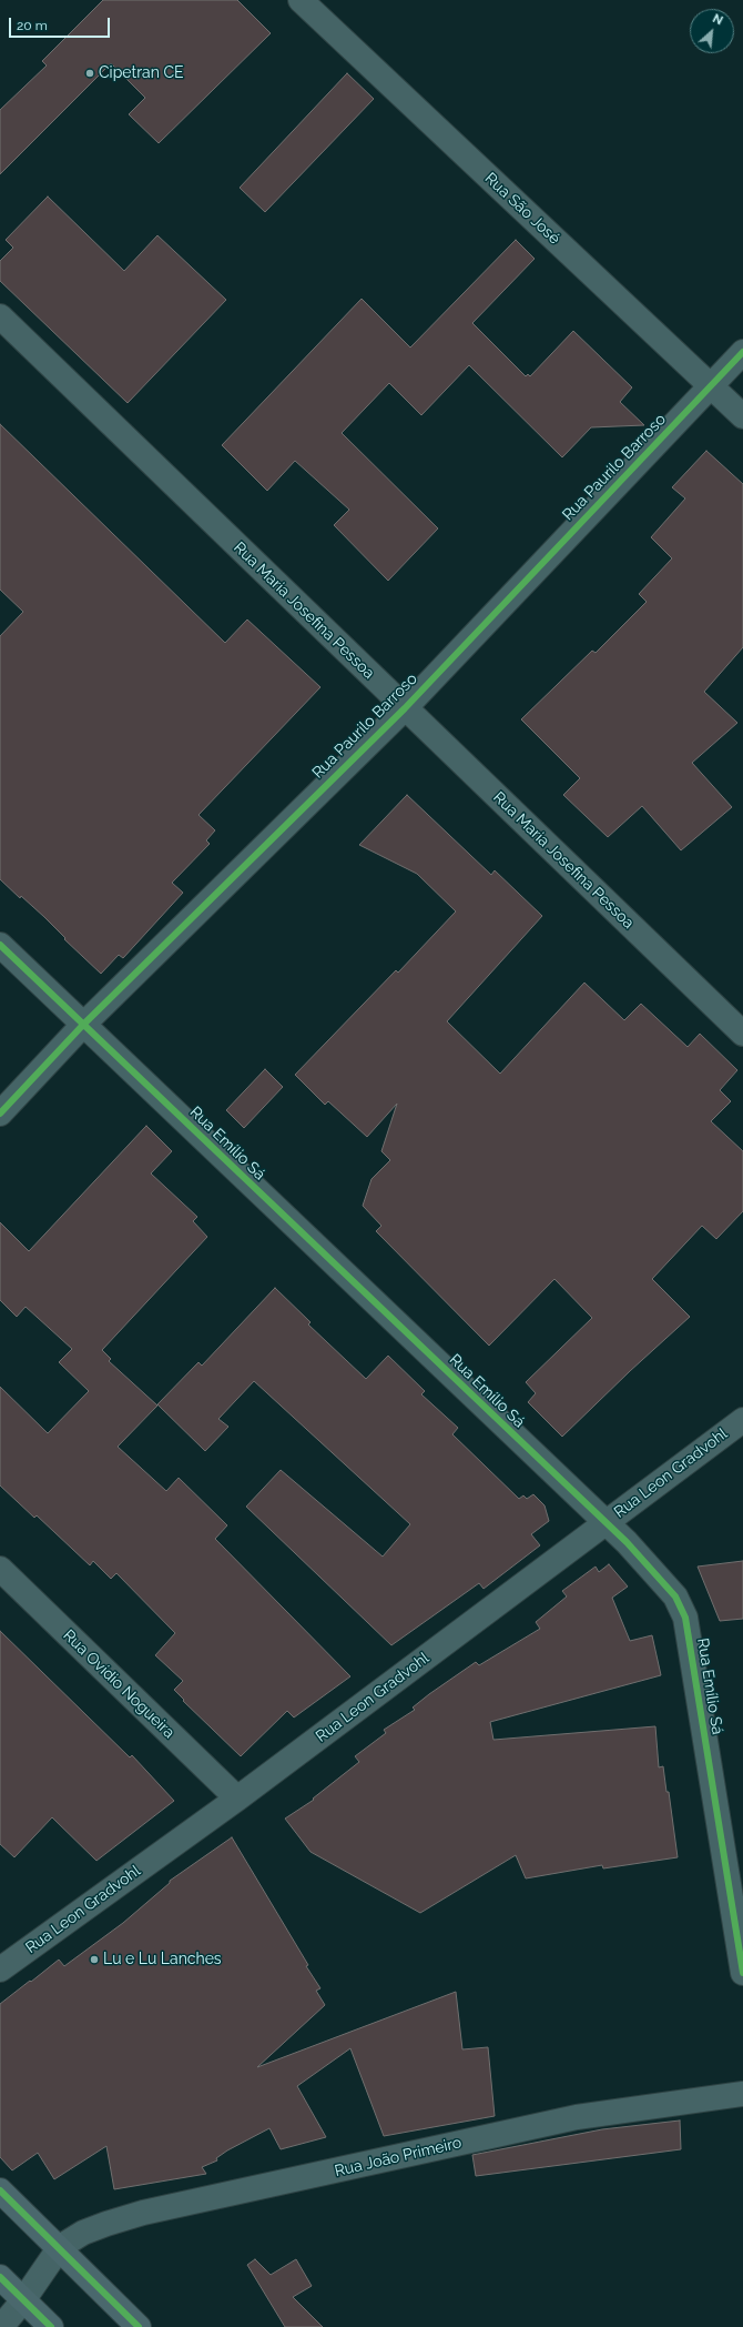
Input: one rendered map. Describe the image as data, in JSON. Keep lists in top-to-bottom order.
{
  "streets": {
    "street": [
      "Rua São José",
      "Rua Paurilo Barroso",
      "Rua Maria Josefina Pessoa",
      "Rua Emílio Sá",
      "Rua Leon Gradvohl",
      "Rua Ovídio Nogueira",
      "Rua João Primeiro"
    ]
  },
  "crossings": [
    ["Rua São José", "Rua Paurilo Barroso"],
    ["Rua Paurilo Barroso", "Rua Maria Josefina Pessoa"],
    ["Rua Paurilo Barroso", "Rua Emílio Sá"],
    ["Rua Emílio Sá", "Rua Leon Gradvohl"],
    ["Rua Leon Gradvohl", "Rua Ovídio Nogueira"]
  ],
  "places": ["Cipetran CE", "Lu e Lu Lanches"],
  "scale_bar": "20 m",
  "north": "top right"
}
